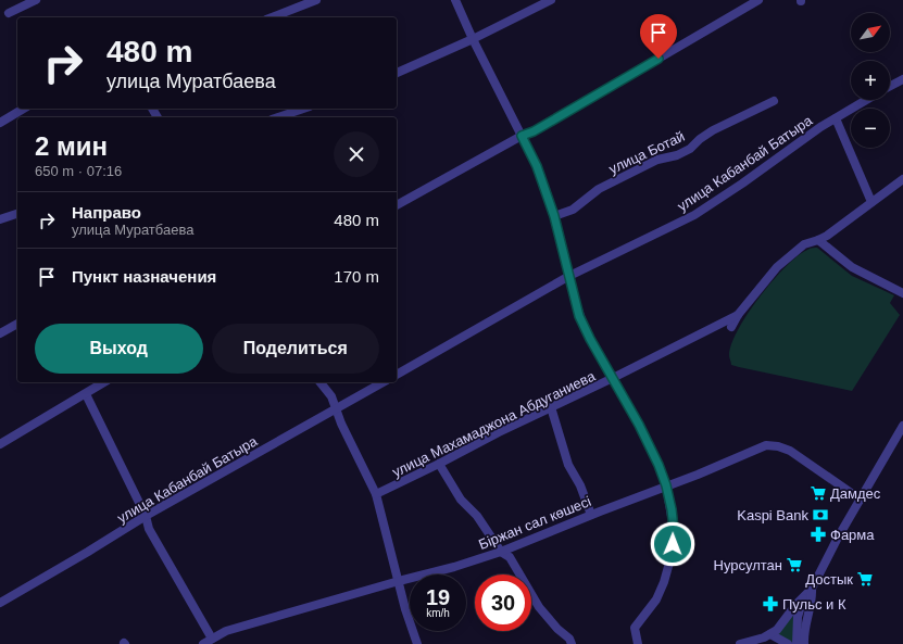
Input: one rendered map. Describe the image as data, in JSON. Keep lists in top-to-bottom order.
{
  "streets": {
    "street": [
      "улица Ботай",
      "улица Кабанбай Батыра",
      "улица Махамаджона Абдуганиева",
      "Біржан сал көшесі"
    ]
  },
  "places": {
    "supermarket": ["Дамдес", "Нурсултан", "Достык"],
    "bank": ["Kaspi Bank"],
    "pharmacy": ["Фарма", "Пульс и К"]
  },
  "north": "top right",
  "page": {
    "map_buttons": ["+", "−"],
    "turn": ["480 m", "улица Муратбаева"],
    "heading": ["2 мин", "650 m · 07:16"],
    "list": [
      {
        "name": "Направо",
        "note": "улица Муратбаева",
        "value": "480 m"
      },
      {
        "name": "Пункт назначения",
        "value": "170 m"
      }
    ],
    "buttons": ["Выход", "Поделиться"],
    "speed": "19 km/h",
    "limit": "30"
  }
}
